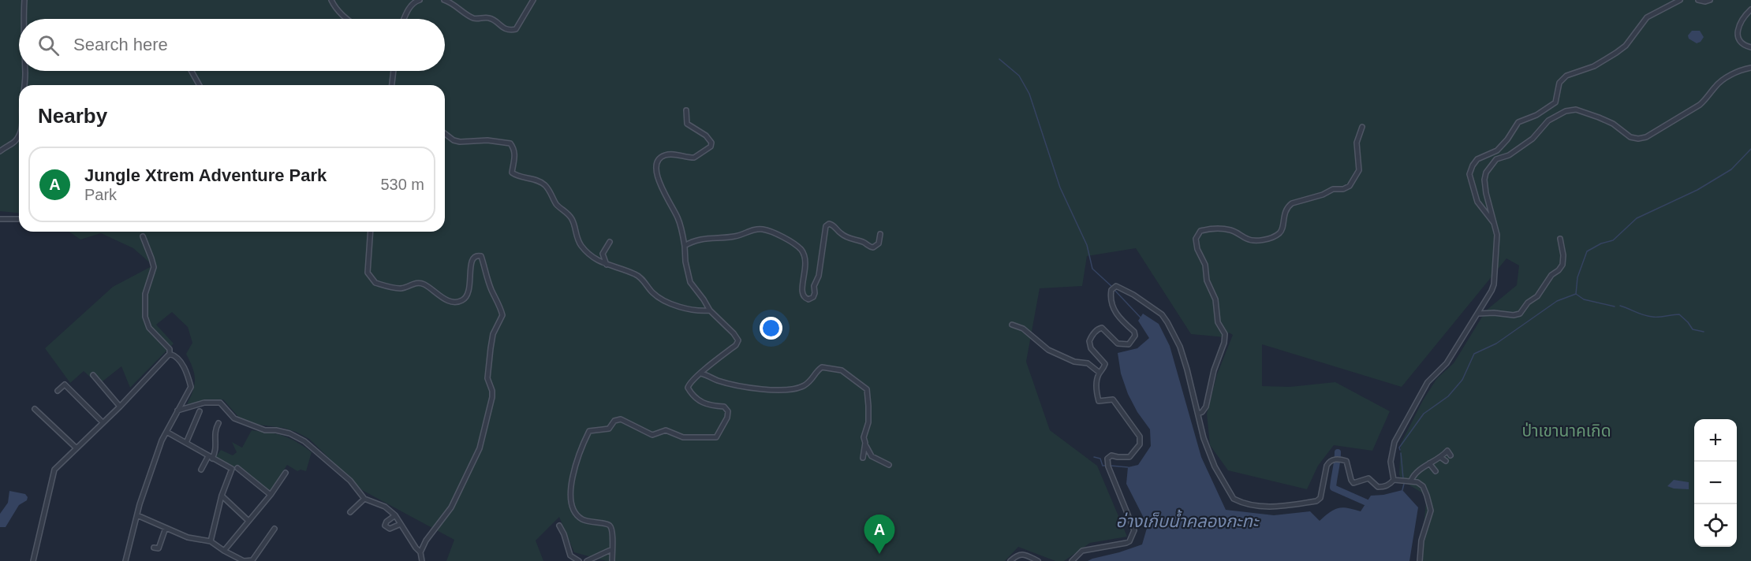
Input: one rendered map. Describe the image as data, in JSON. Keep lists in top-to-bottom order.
{
  "water": ["อ่างเก็บน้ำคลองกะทะ"],
  "parks": ["ป่าเขานาคเกิด"],
  "page": {
    "search": "Search here",
    "heading": "Nearby",
    "list": [
      {
        "mark": "A",
        "name": "Jungle Xtrem Adventure Park",
        "note": "Park",
        "value": "530 m"
      }
    ],
    "map_buttons": ["+", "−"],
    "pins": "A"
  }
}
